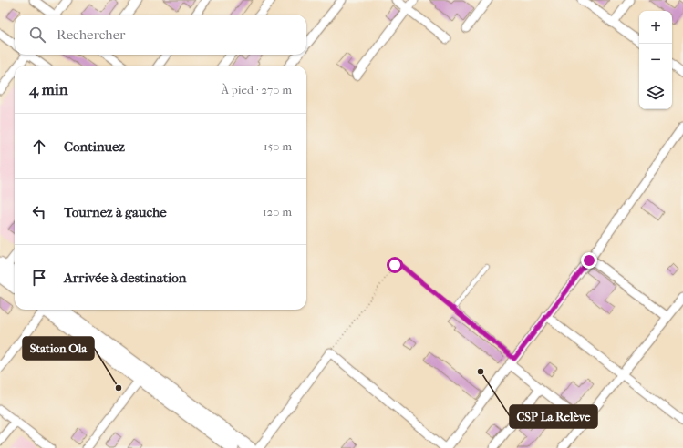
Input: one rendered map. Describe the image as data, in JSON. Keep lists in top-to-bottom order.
{
  "places": ["CSP La Relève", "Station Ola"],
  "page": {
    "map_buttons": ["+", "−"],
    "search": "Rechercher",
    "heading": ["4 min", "À pied · 270 m"],
    "list": [
      ["Continuez", "150 m"],
      ["Tournez à gauche", "120 m"],
      "Arrivée à destination"
    ]
  }
}
